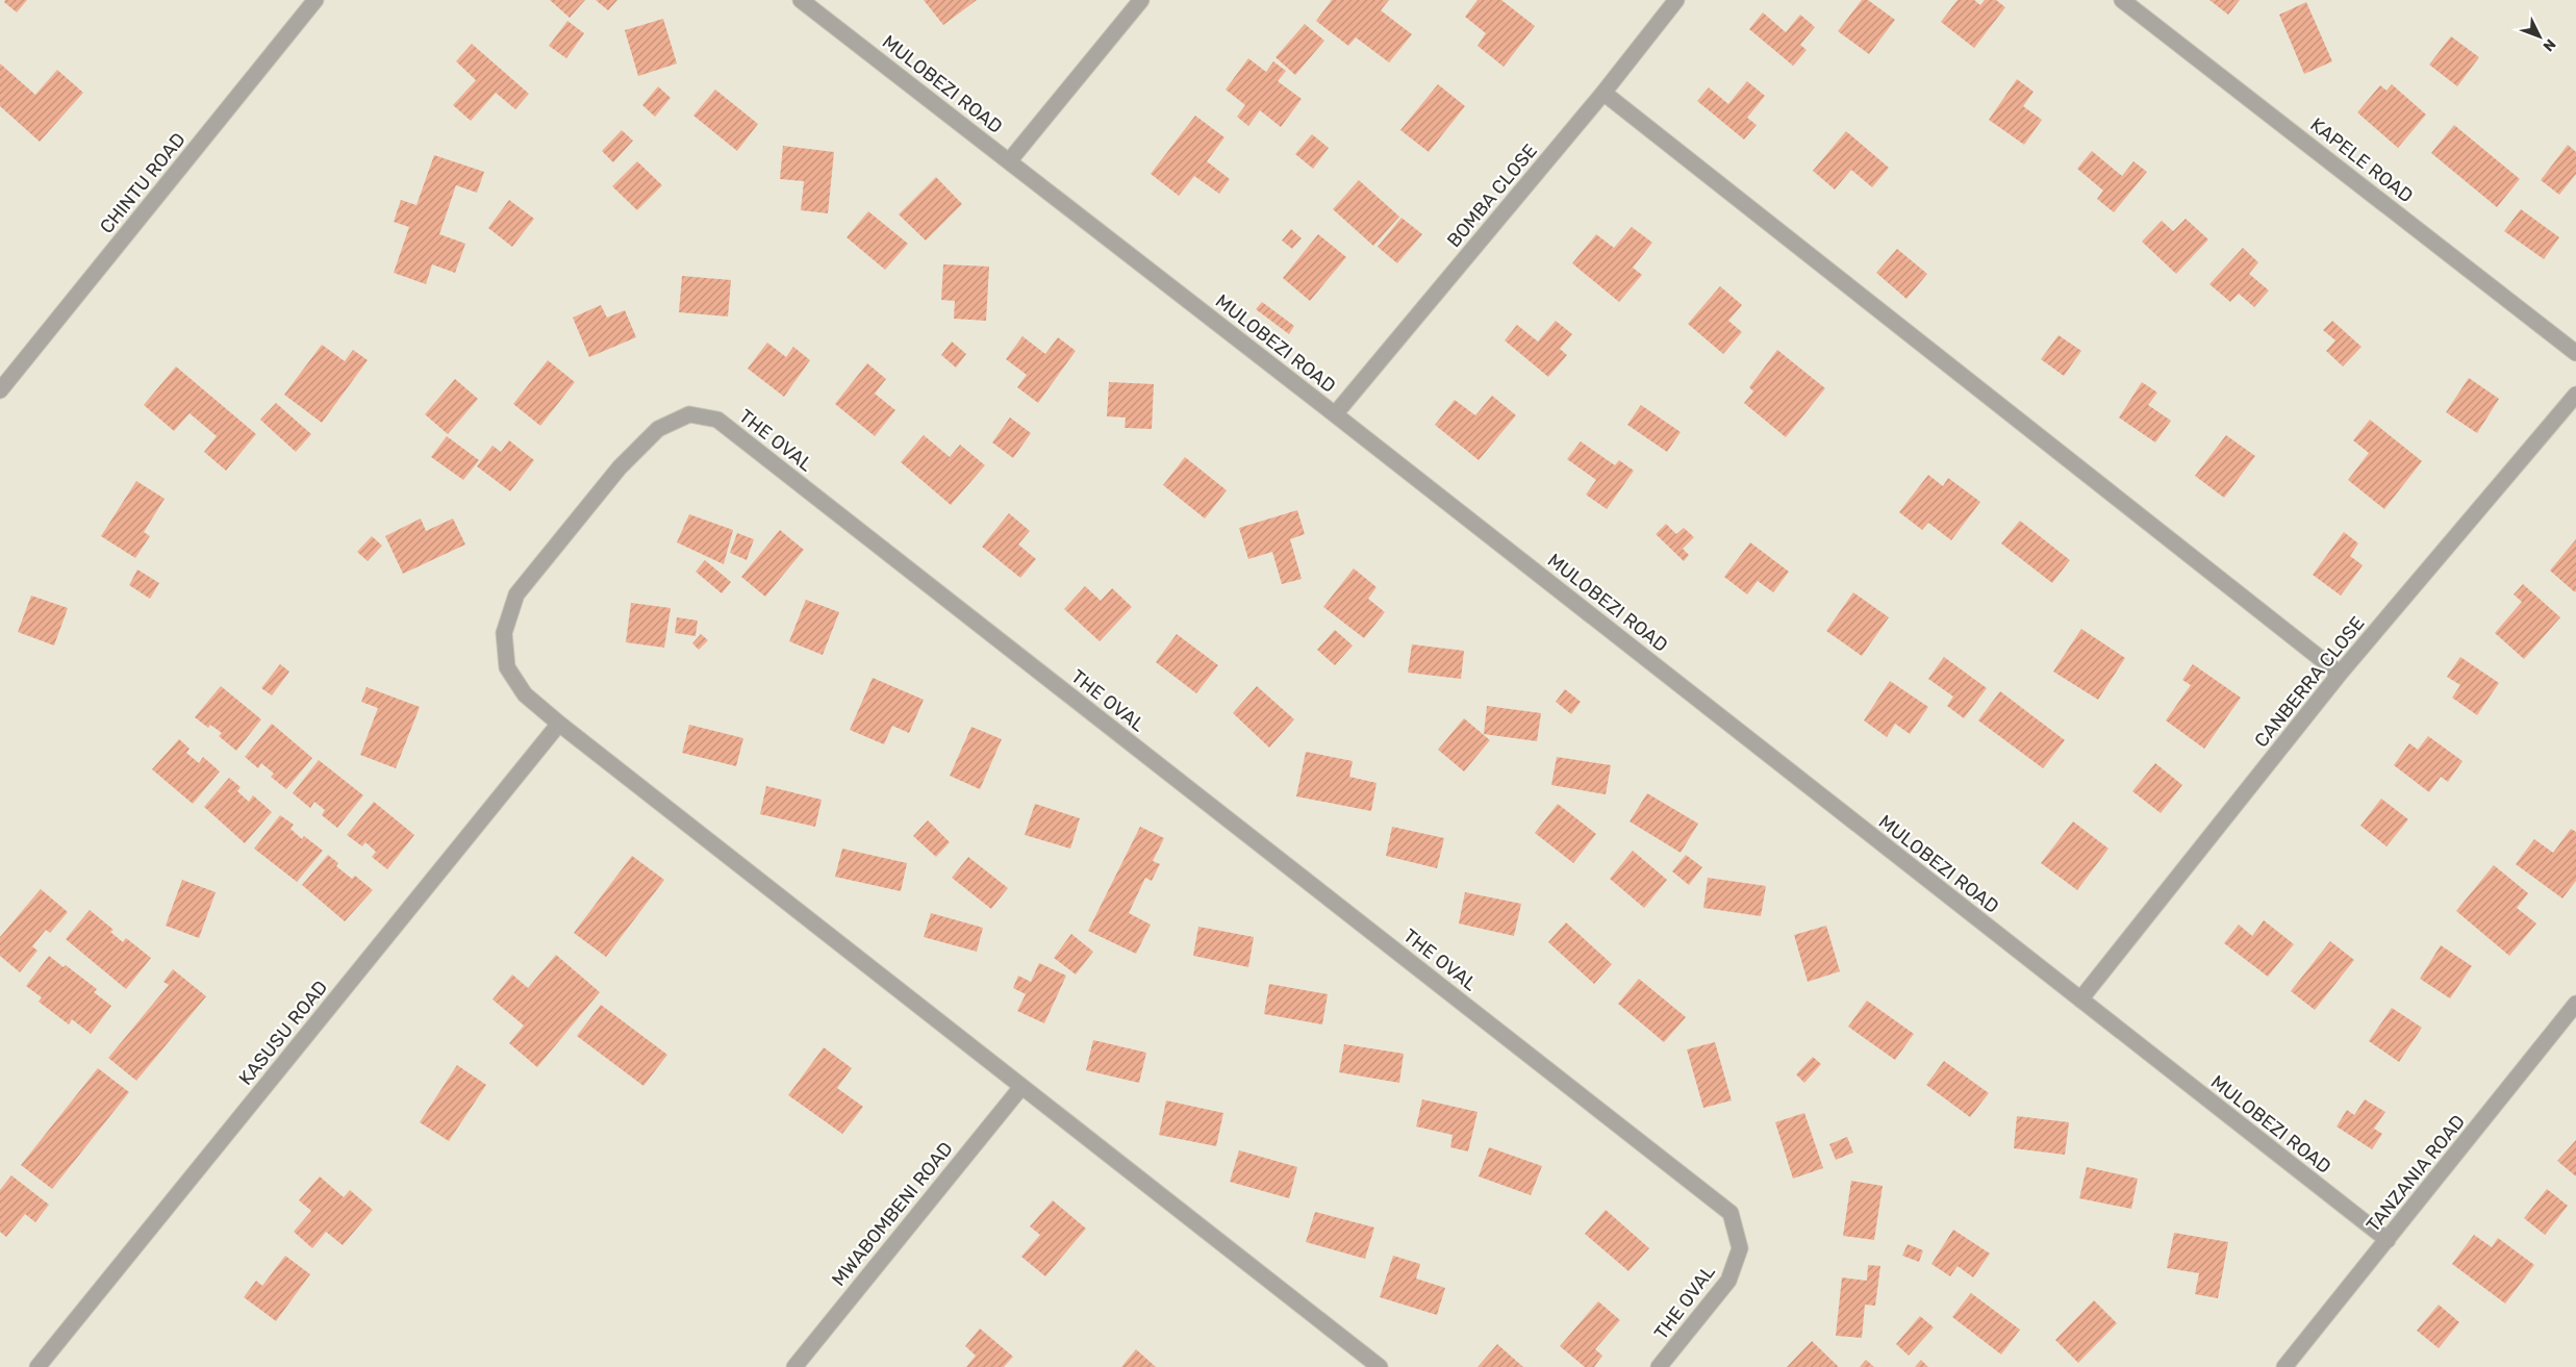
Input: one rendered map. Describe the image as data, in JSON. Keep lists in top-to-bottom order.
{
  "streets": {
    "street": [
      "MULOBEZI ROAD",
      "KAPELE ROAD",
      "CHINTU ROAD",
      "BOMBA CLOSE",
      "THE OVAL",
      "CANBERRA CLOSE",
      "KASUSU ROAD",
      "TANZANIA ROAD",
      "MWABOMBENI ROAD"
    ]
  },
  "crossings": [
    ["MULOBEZI ROAD", "BOMBA CLOSE"],
    ["MULOBEZI ROAD", "CANBERRA CLOSE"],
    ["MULOBEZI ROAD", "TANZANIA ROAD"],
    ["THE OVAL", "KASUSU ROAD"],
    ["THE OVAL", "MWABOMBENI ROAD"]
  ],
  "north": "bottom right"
}
